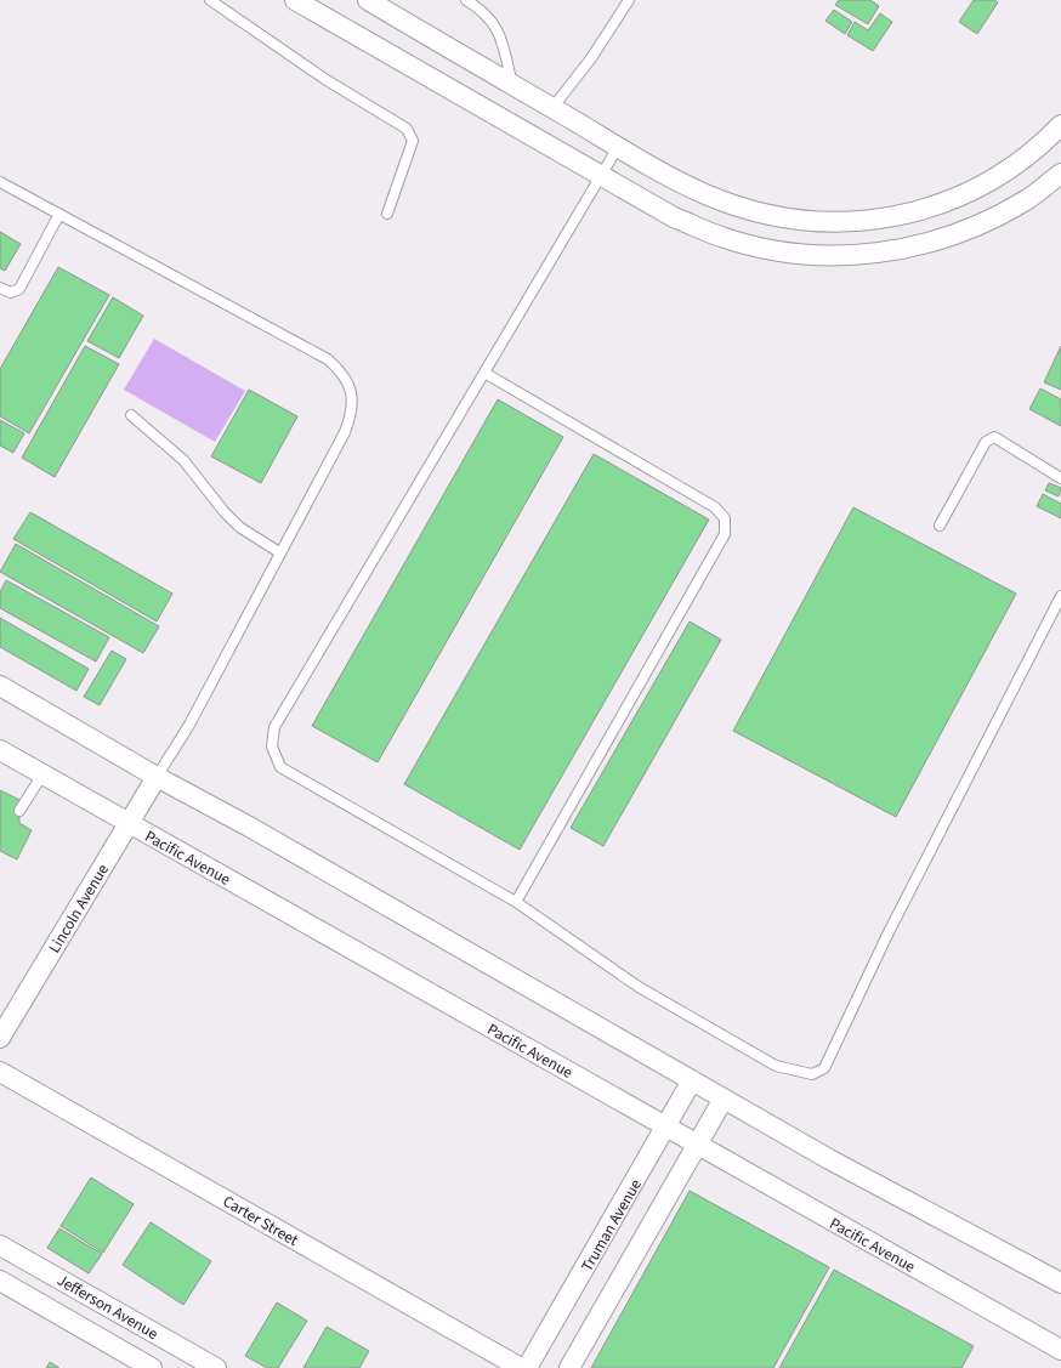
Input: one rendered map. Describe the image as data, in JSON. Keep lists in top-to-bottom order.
{
  "streets": {
    "street": [
      "Pacific Avenue",
      "Lincoln Avenue",
      "Carter Street",
      "Truman Avenue",
      "Jefferson Avenue"
    ]
  },
  "crossings": [
    ["Pacific Avenue", "Lincoln Avenue"],
    ["Pacific Avenue", "Truman Avenue"]
  ]
}
